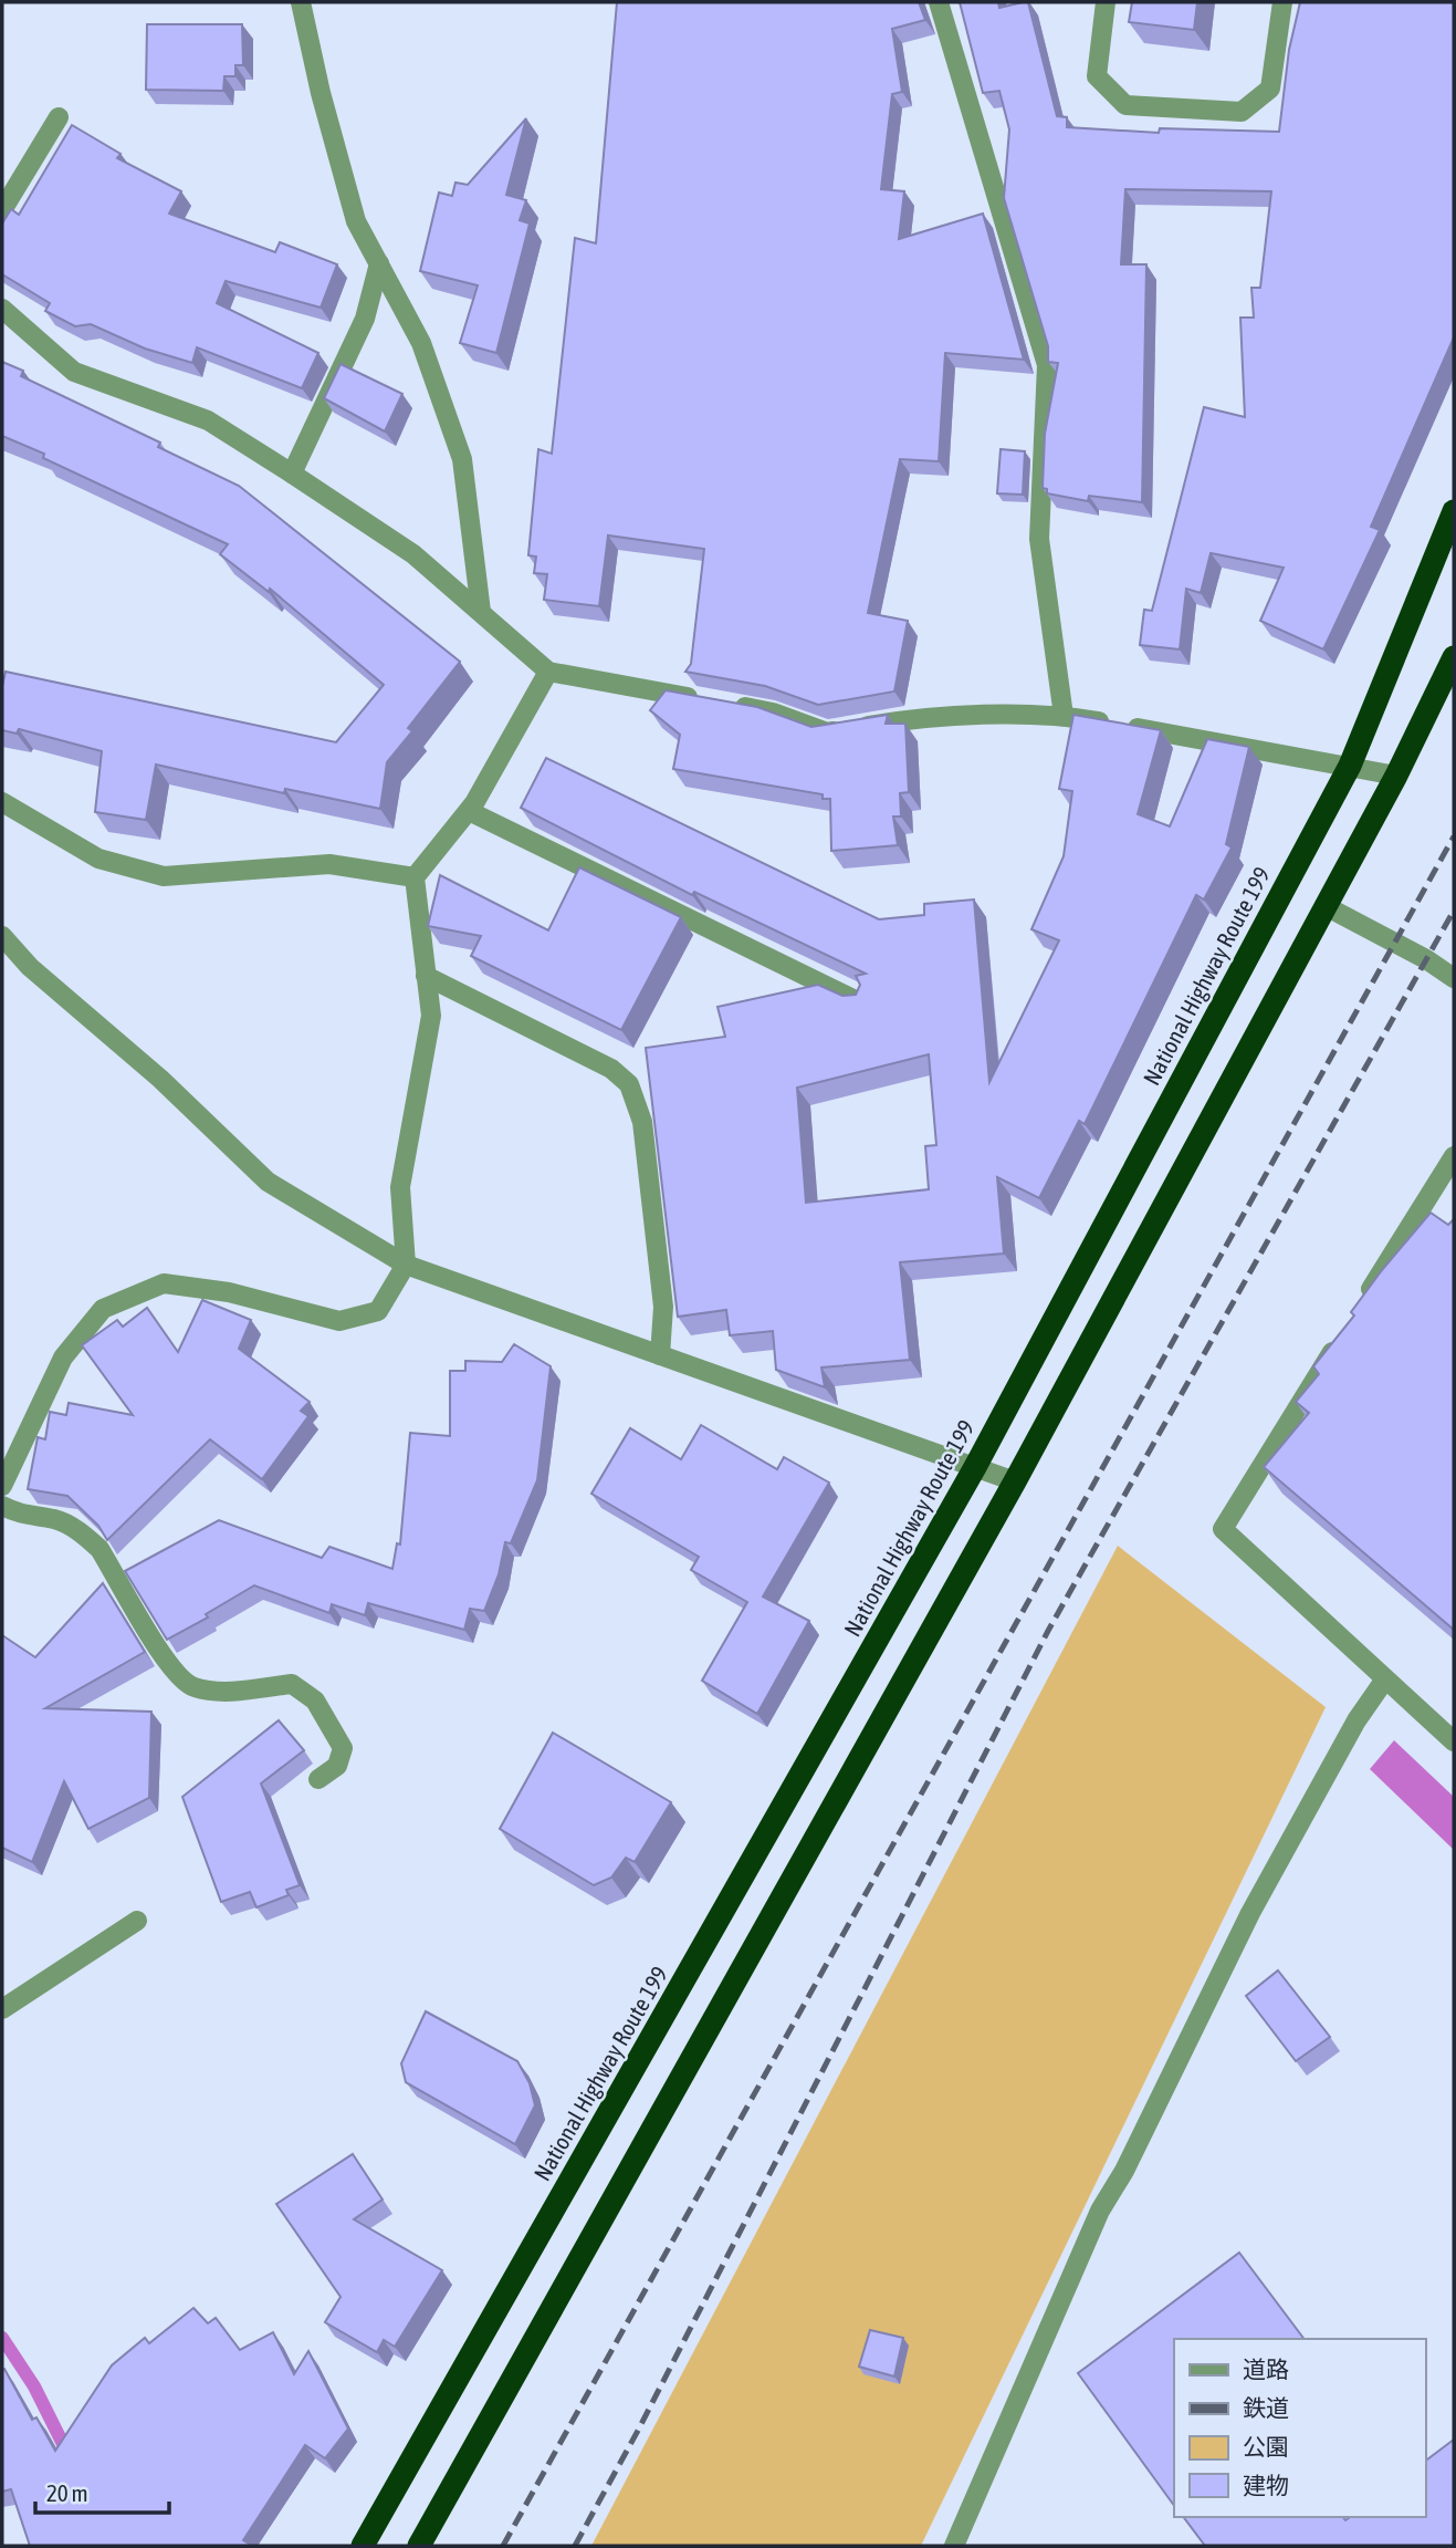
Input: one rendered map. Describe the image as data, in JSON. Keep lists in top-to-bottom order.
{
  "streets": {
    "highway": ["National Highway Route 199"]
  },
  "legend": [
    "道路",
    "鉄道",
    "公園",
    "建物"
  ],
  "scale_bar": "20 m"
}
